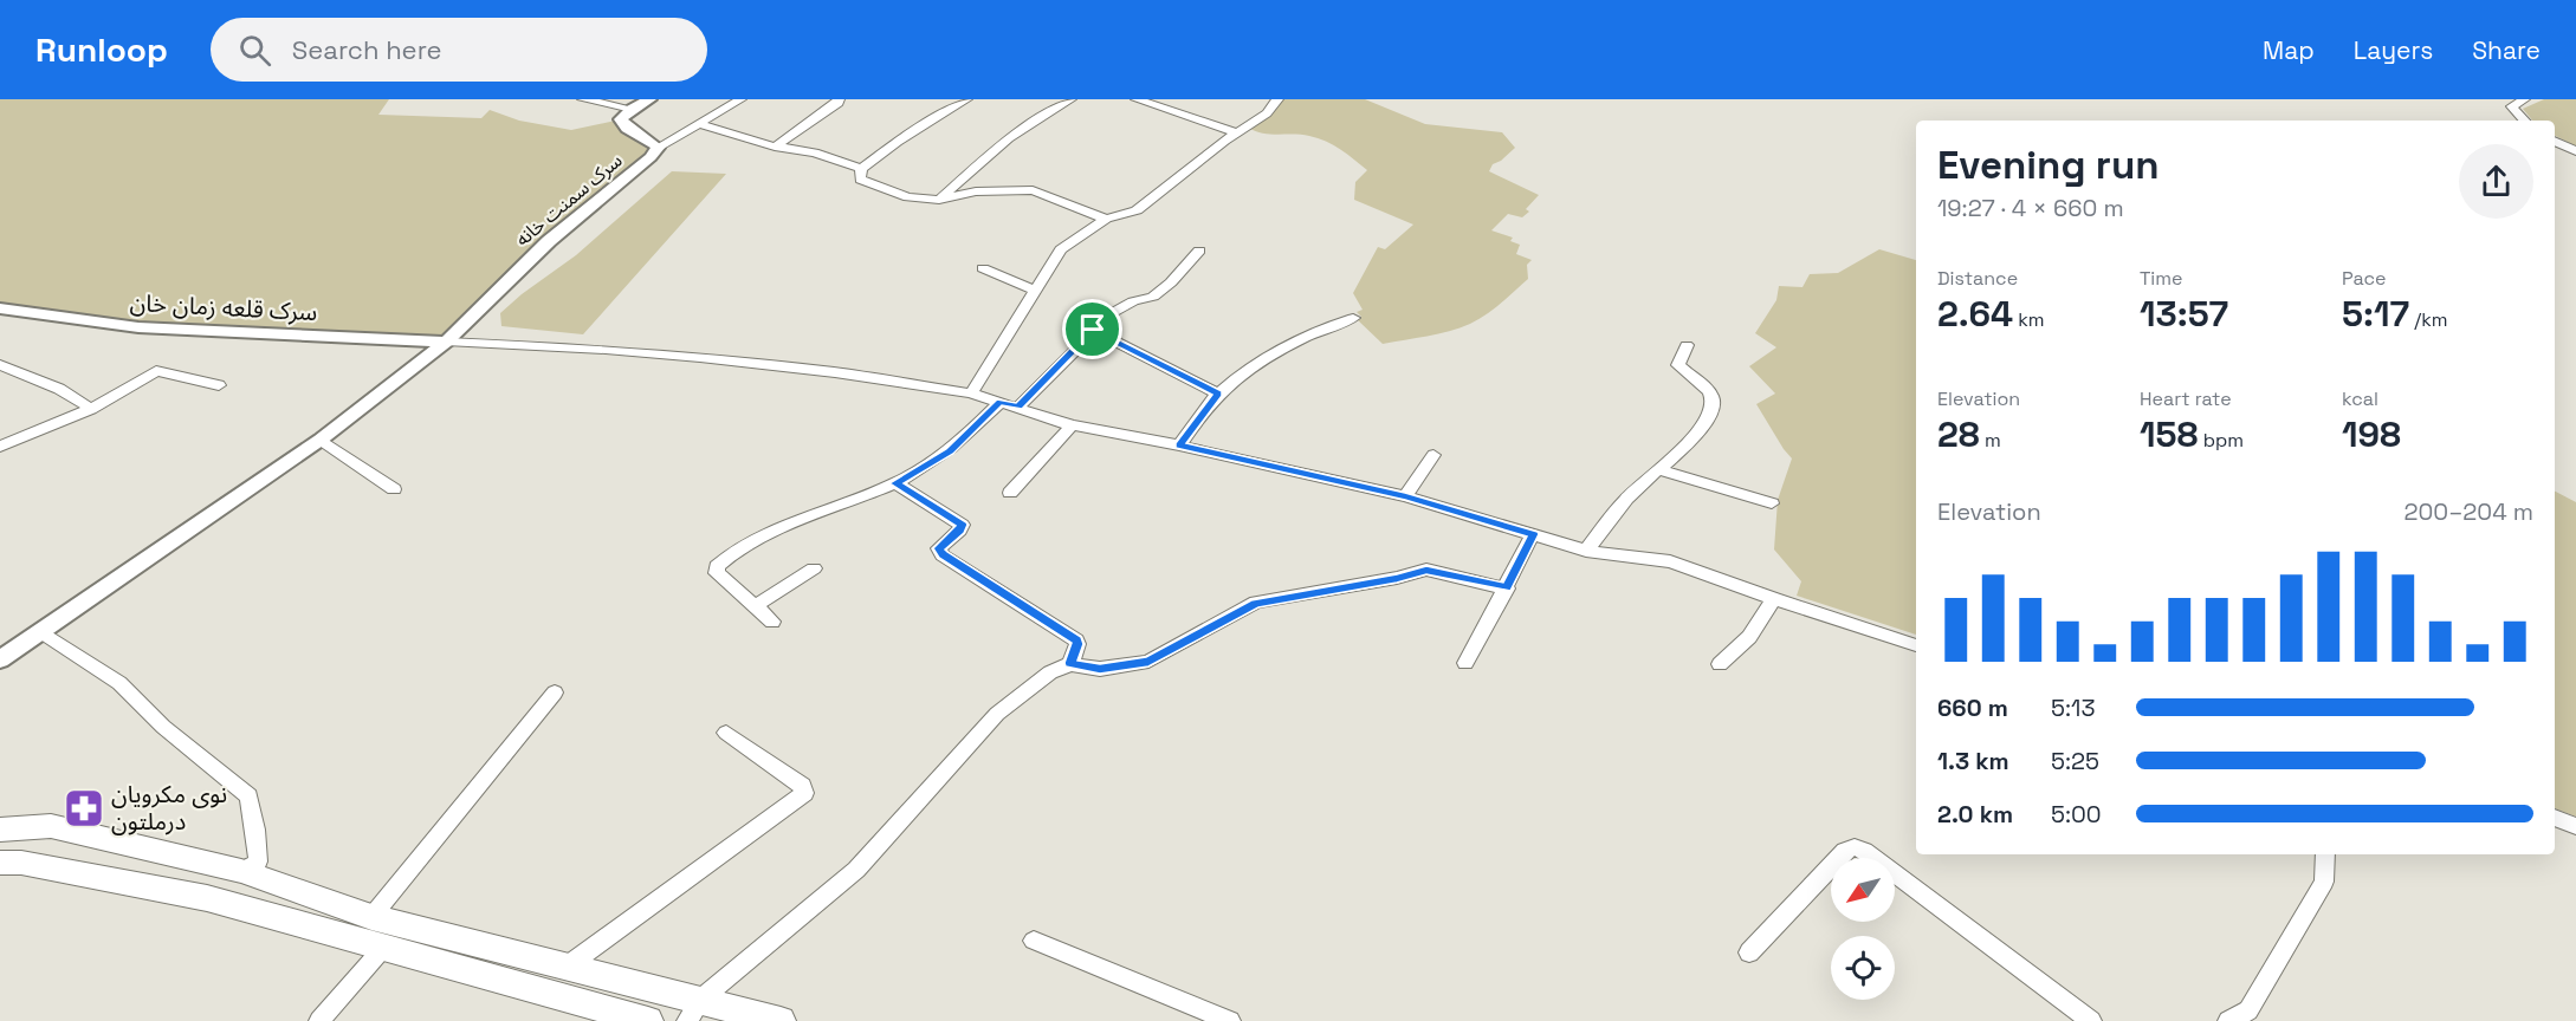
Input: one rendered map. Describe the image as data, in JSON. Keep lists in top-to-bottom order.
{
  "streets": {
    "street": ["سرک سمنت خانه", "سرک قلعه زمان خان"]
  },
  "crossings": [
    ["سرک سمنت خانه", "سرک قلعه زمان خان"]
  ],
  "places": {
    "pharmacy": ["نوی مکرویان درملتون"]
  },
  "north": "bottom left",
  "page": {
    "header": "Runloop",
    "search": "Search here",
    "nav": ["Map", "Layers", "Share"],
    "heading": ["Evening run", "19:27 · 4 × 660 m"],
    "stats": [
      ["Distance", "2.64 km"],
      ["Time", "13:57"],
      ["Pace", "5:17 /km"],
      ["Elevation", "28 m"],
      ["Heart rate", "158 bpm"],
      ["kcal", "198"]
    ],
    "chart": ["Elevation", "200–204 m"],
    "list": [
      {
        "name": "660 m",
        "note": "5:13"
      },
      {
        "name": "1.3 km",
        "note": "5:25"
      },
      {
        "name": "2.0 km",
        "note": "5:00"
      }
    ]
  }
}
